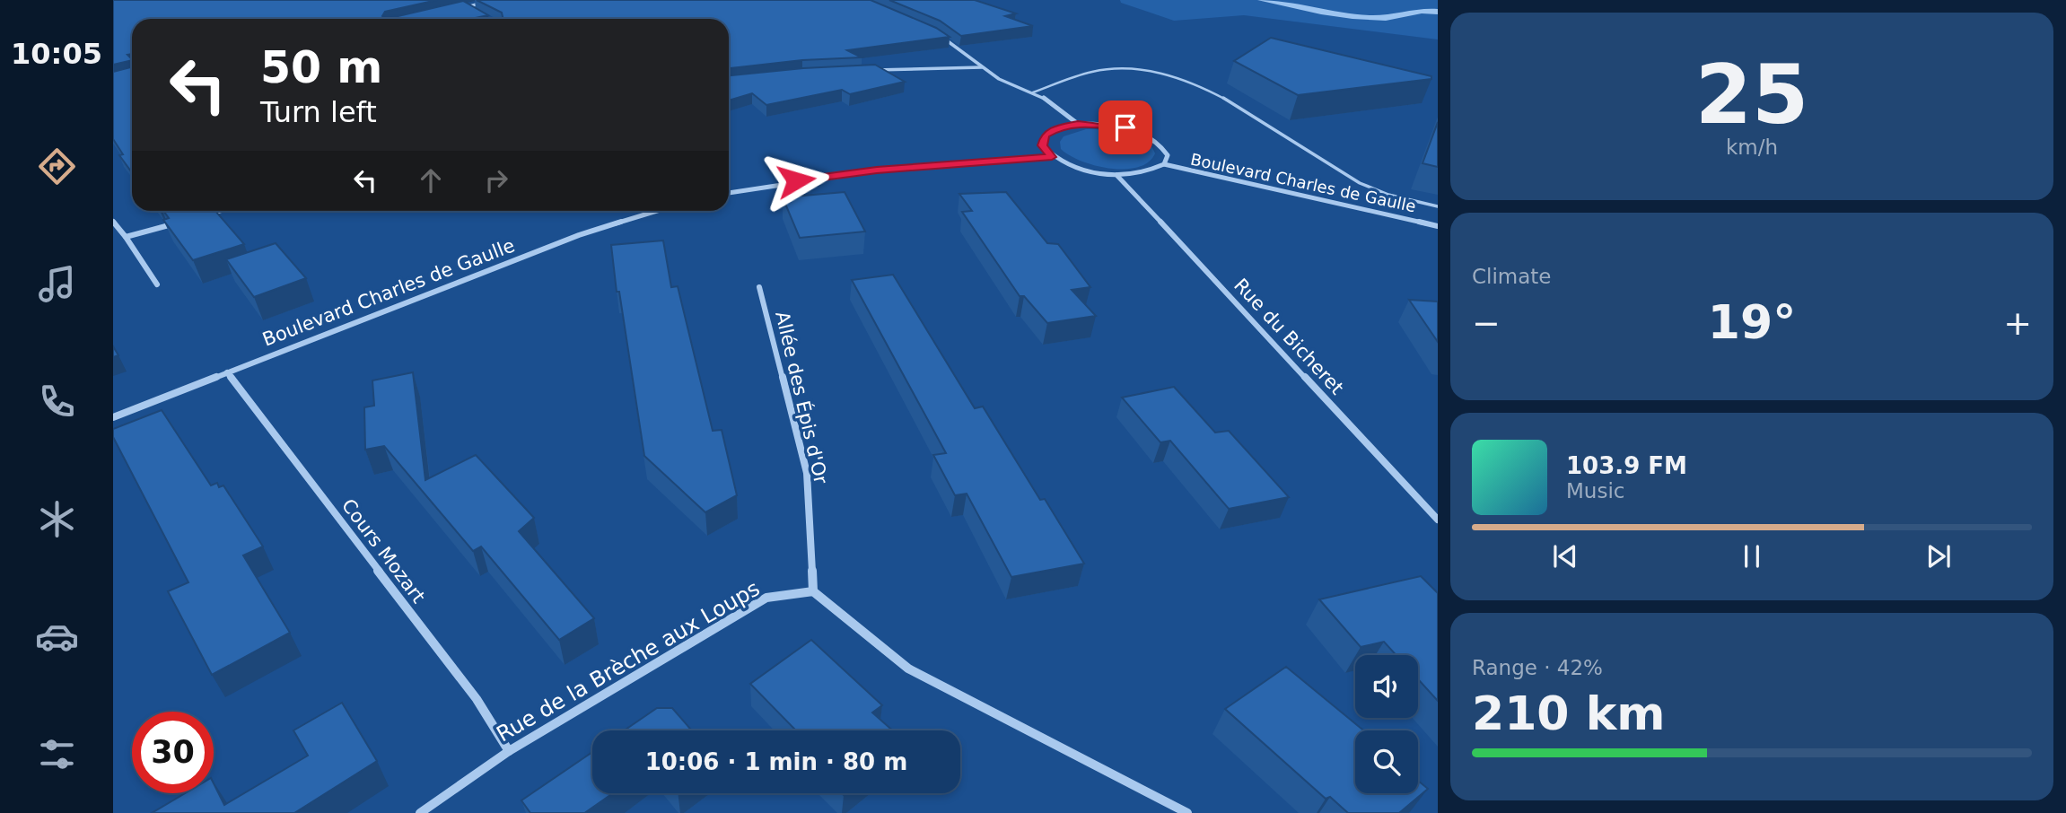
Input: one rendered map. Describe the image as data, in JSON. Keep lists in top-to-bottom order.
{
  "streets": {
    "street": [
      "Boulevard Charles de Gaulle",
      "Rue du Bicheret",
      "Allée des Épis d'Or",
      "Cours Mozart",
      "Rue de la Brèche aux Loups"
    ]
  },
  "crossings": [
    ["Boulevard Charles de Gaulle", "Cours Mozart"],
    ["Allée des Épis d'Or", "Rue de la Brèche aux Loups"],
    ["Cours Mozart", "Rue de la Brèche aux Loups"]
  ],
  "page": {
    "tabs": "10:05",
    "tile": [
      ["25", "km/h"],
      "Climate",
      ["Range · 42%", "210 km"]
    ],
    "turn": ["50 m", "Turn left"],
    "heat": ["−", "19°", "+"],
    "song": ["103.9 FM", "Music"],
    "limit": "30",
    "trip": "10:06 · 1 min · 80 m"
  }
}
